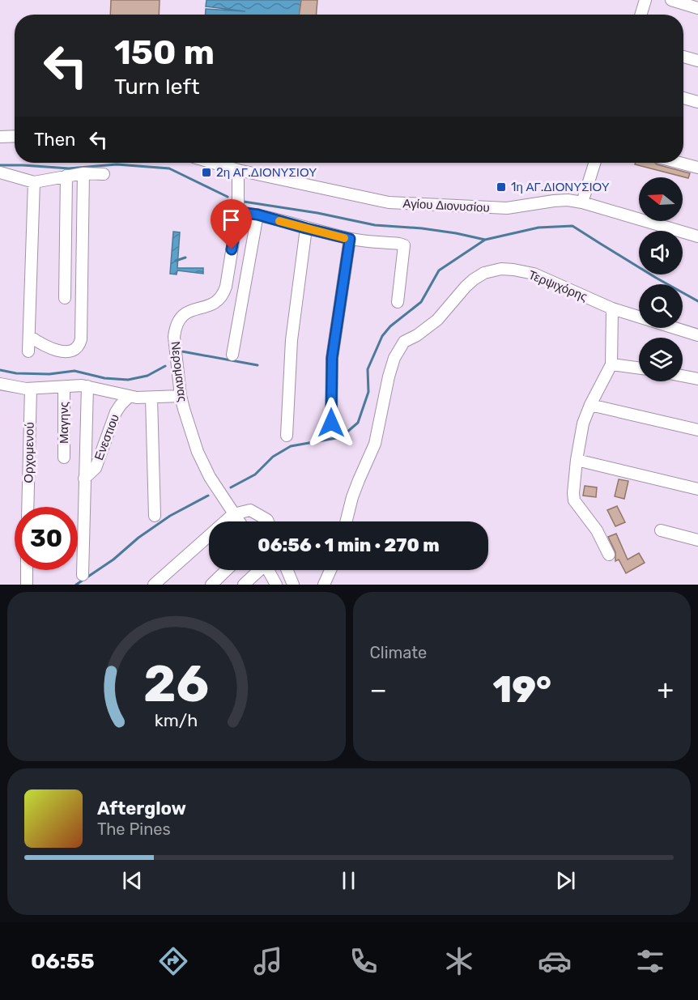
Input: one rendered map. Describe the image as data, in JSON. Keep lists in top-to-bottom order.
{
  "streets": {
    "street": [
      "Αγίου Διονυσίου",
      "Τερψιχόρης",
      "Νερομανας",
      "Μαγηνς",
      "Ενεστιου",
      "Ορχομενού"
    ]
  },
  "crossings": [
    ["Αγίου Διονυσίου", "Νερομανας"]
  ],
  "places": {
    "transit": ["2η ΑΓ.ΔΙΟΝΥΣΙΟΥ", "1η ΑΓ.ΔΙΟΝΥΣΙΟΥ"]
  },
  "north": "left",
  "page": {
    "turn": ["150 m", "Turn left"],
    "then": "Then",
    "limit": "30",
    "trip": "06:56 · 1 min · 270 m",
    "tile": "Climate",
    "heat": ["−", "19°", "+"],
    "song": ["Afterglow", "The Pines"],
    "tabs": "06:55",
    "gauge": ["26", "km/h"]
  }
}
